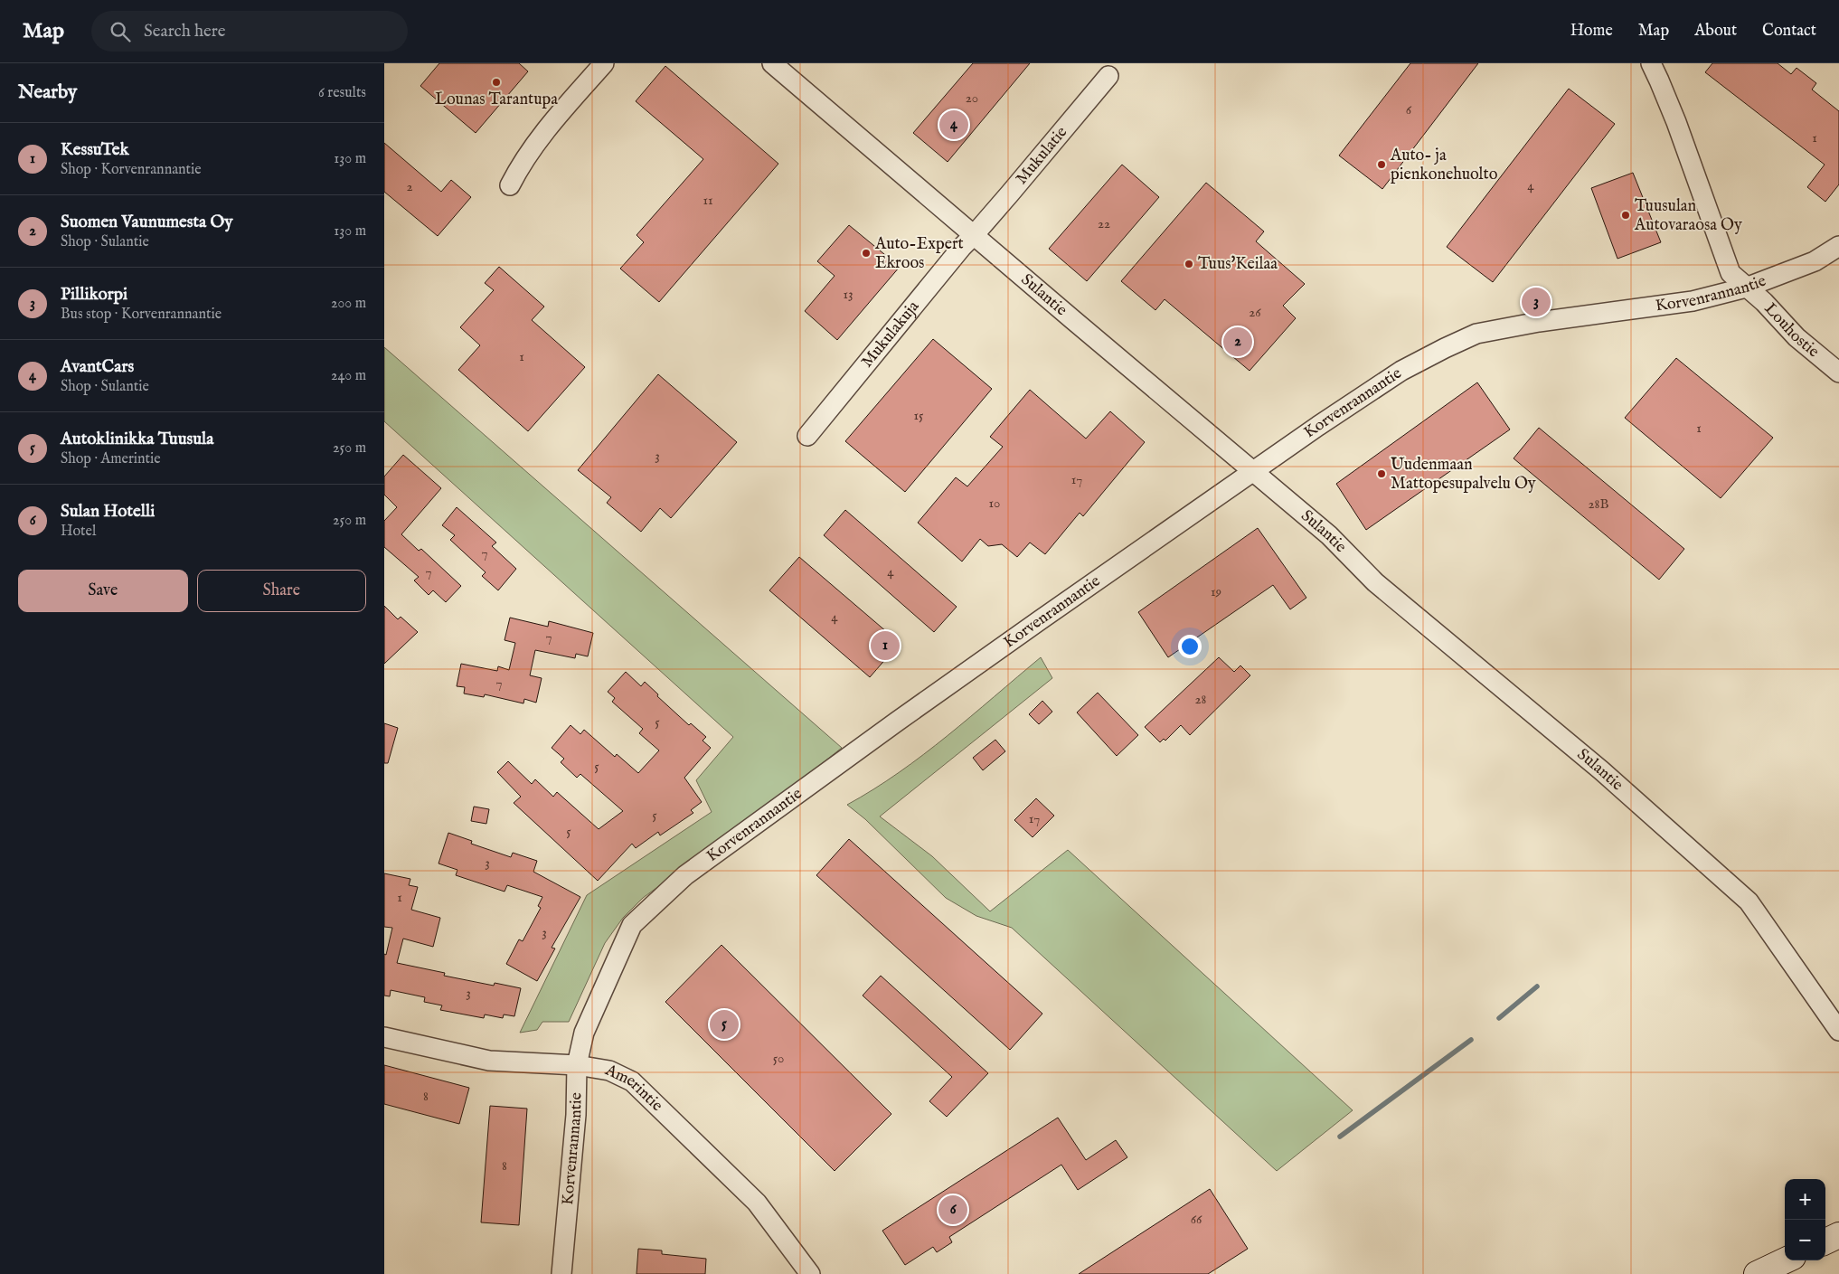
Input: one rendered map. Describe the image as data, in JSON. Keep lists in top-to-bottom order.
{
  "streets": {
    "street": [
      "Mukulatie",
      "Korvenrannantie",
      "Sulantie",
      "Louhostie",
      "Mukulakuja",
      "Amerintie"
    ]
  },
  "crossings": [
    ["Mukulatie", "Sulantie"],
    ["Mukulatie", "Mukulakuja"],
    ["Korvenrannantie", "Sulantie"],
    ["Korvenrannantie", "Louhostie"],
    ["Korvenrannantie", "Amerintie"],
    ["Sulantie", "Mukulakuja"]
  ],
  "places": [
    "Lounas Tarantupa",
    "Auto- ja pienkonehuolto",
    "Tuusulan Autovaraosa Oy",
    "Auto-Expert Ekroos",
    "Tuus'Keilaa",
    "Uudenmaan Mattopesupalvelu Oy"
  ],
  "house_numbers": [
    "20",
    "6",
    "1",
    "4",
    "2",
    "11",
    "22",
    "13",
    "26",
    "1",
    "15",
    "1",
    "3",
    "17",
    "10",
    "28B",
    "7",
    "7",
    "4",
    "19",
    "4",
    "7",
    "7",
    "28",
    "5",
    "5",
    "5",
    "17",
    "5",
    "3",
    "1",
    "3",
    "3",
    "50",
    "8",
    "8",
    "66"
  ],
  "page": {
    "header": "Map",
    "search": "Search here",
    "nav": [
      "Home",
      "Map",
      "About",
      "Contact"
    ],
    "heading": ["Nearby", "6 results"],
    "pins": [
      "4",
      "3",
      "2",
      "1",
      "5",
      "6"
    ],
    "list": [
      {
        "mark": "1",
        "name": "KessuTek",
        "note": "Shop · Korvenrannantie",
        "value": "130 m"
      },
      {
        "mark": "2",
        "name": "Suomen Vaunumesta Oy",
        "note": "Shop · Sulantie",
        "value": "130 m"
      },
      {
        "mark": "3",
        "name": "Pillikorpi",
        "note": "Bus stop · Korvenrannantie",
        "value": "200 m"
      },
      {
        "mark": "4",
        "name": "AvantCars",
        "note": "Shop · Sulantie",
        "value": "240 m"
      },
      {
        "mark": "5",
        "name": "Autoklinikka Tuusula",
        "note": "Shop · Amerintie",
        "value": "250 m"
      },
      {
        "mark": "6",
        "name": "Sulan Hotelli",
        "note": "Hotel",
        "value": "250 m"
      }
    ],
    "buttons": ["Save", "Share"],
    "map_buttons": ["+", "−"]
  }
}
